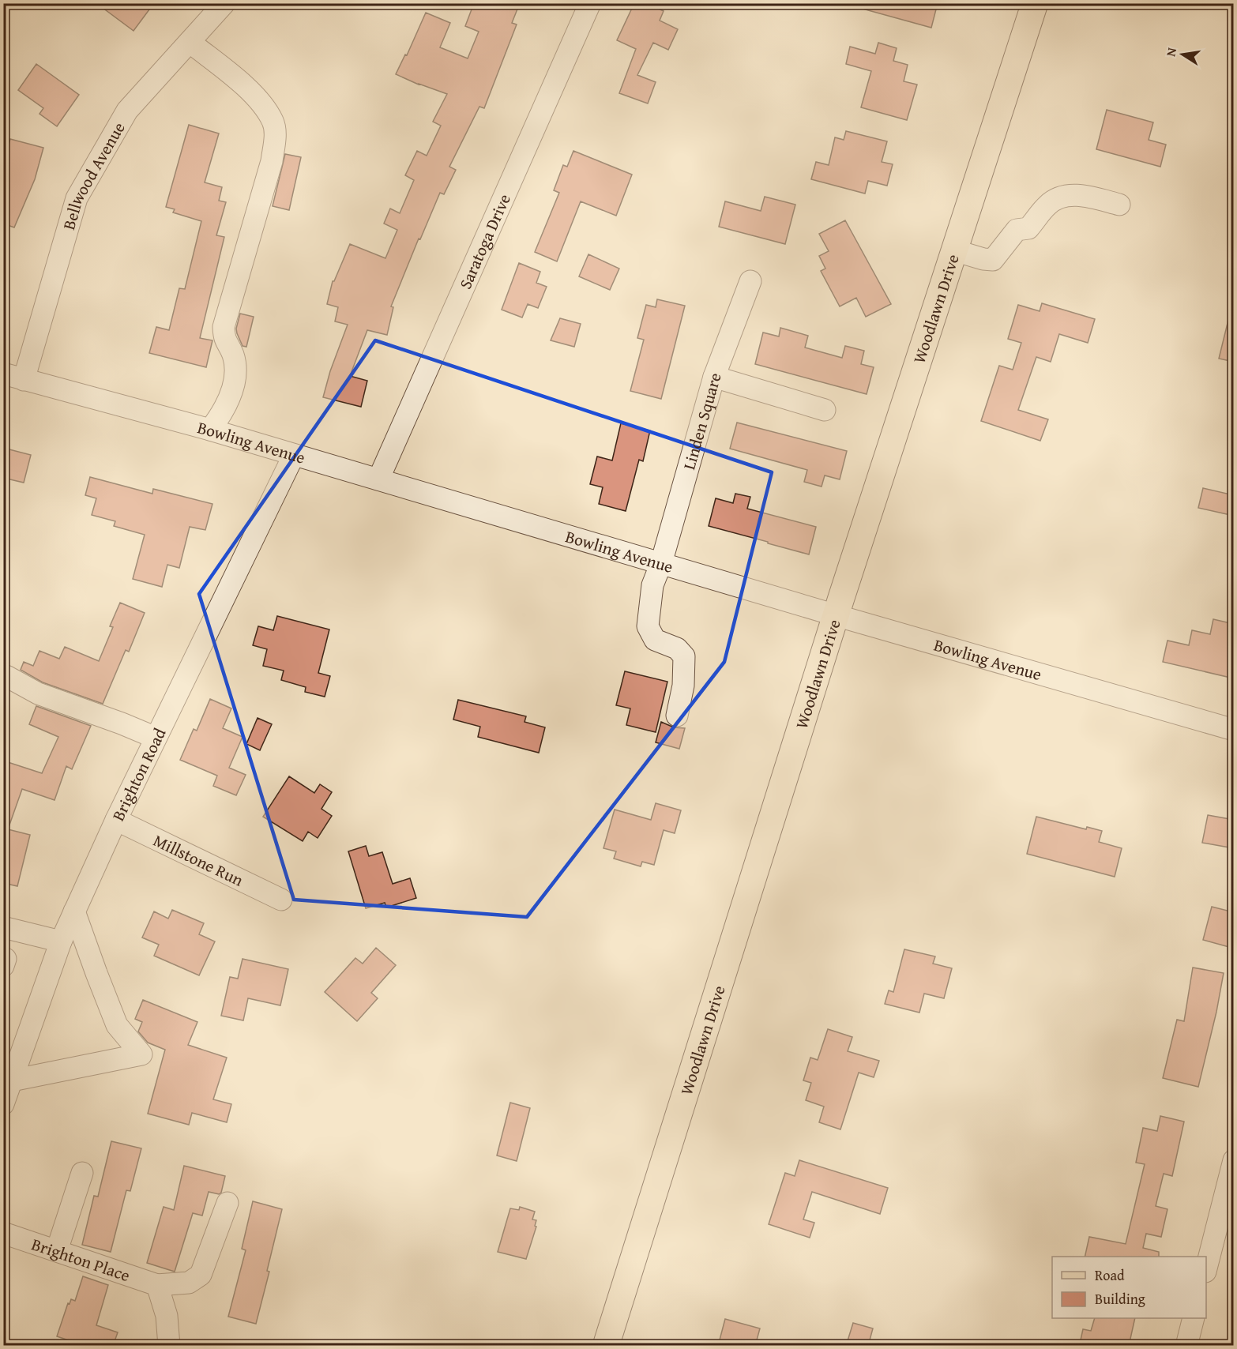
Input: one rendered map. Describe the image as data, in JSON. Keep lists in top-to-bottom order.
{
  "streets": {
    "main road": ["Woodlawn Drive"],
    "street": [
      "Bellwood Avenue",
      "Saratoga Drive",
      "Linden Square",
      "Bowling Avenue",
      "Brighton Road",
      "Millstone Run",
      "Brighton Place"
    ]
  },
  "crossings": [
    ["Bellwood Avenue", "Bowling Avenue"],
    ["Saratoga Drive", "Bowling Avenue"],
    ["Woodlawn Drive", "Bowling Avenue"],
    ["Linden Square", "Bowling Avenue"],
    ["Bowling Avenue", "Brighton Road"],
    ["Brighton Road", "Millstone Run"]
  ],
  "legend": ["Road", "Building"],
  "north": "left"
}
